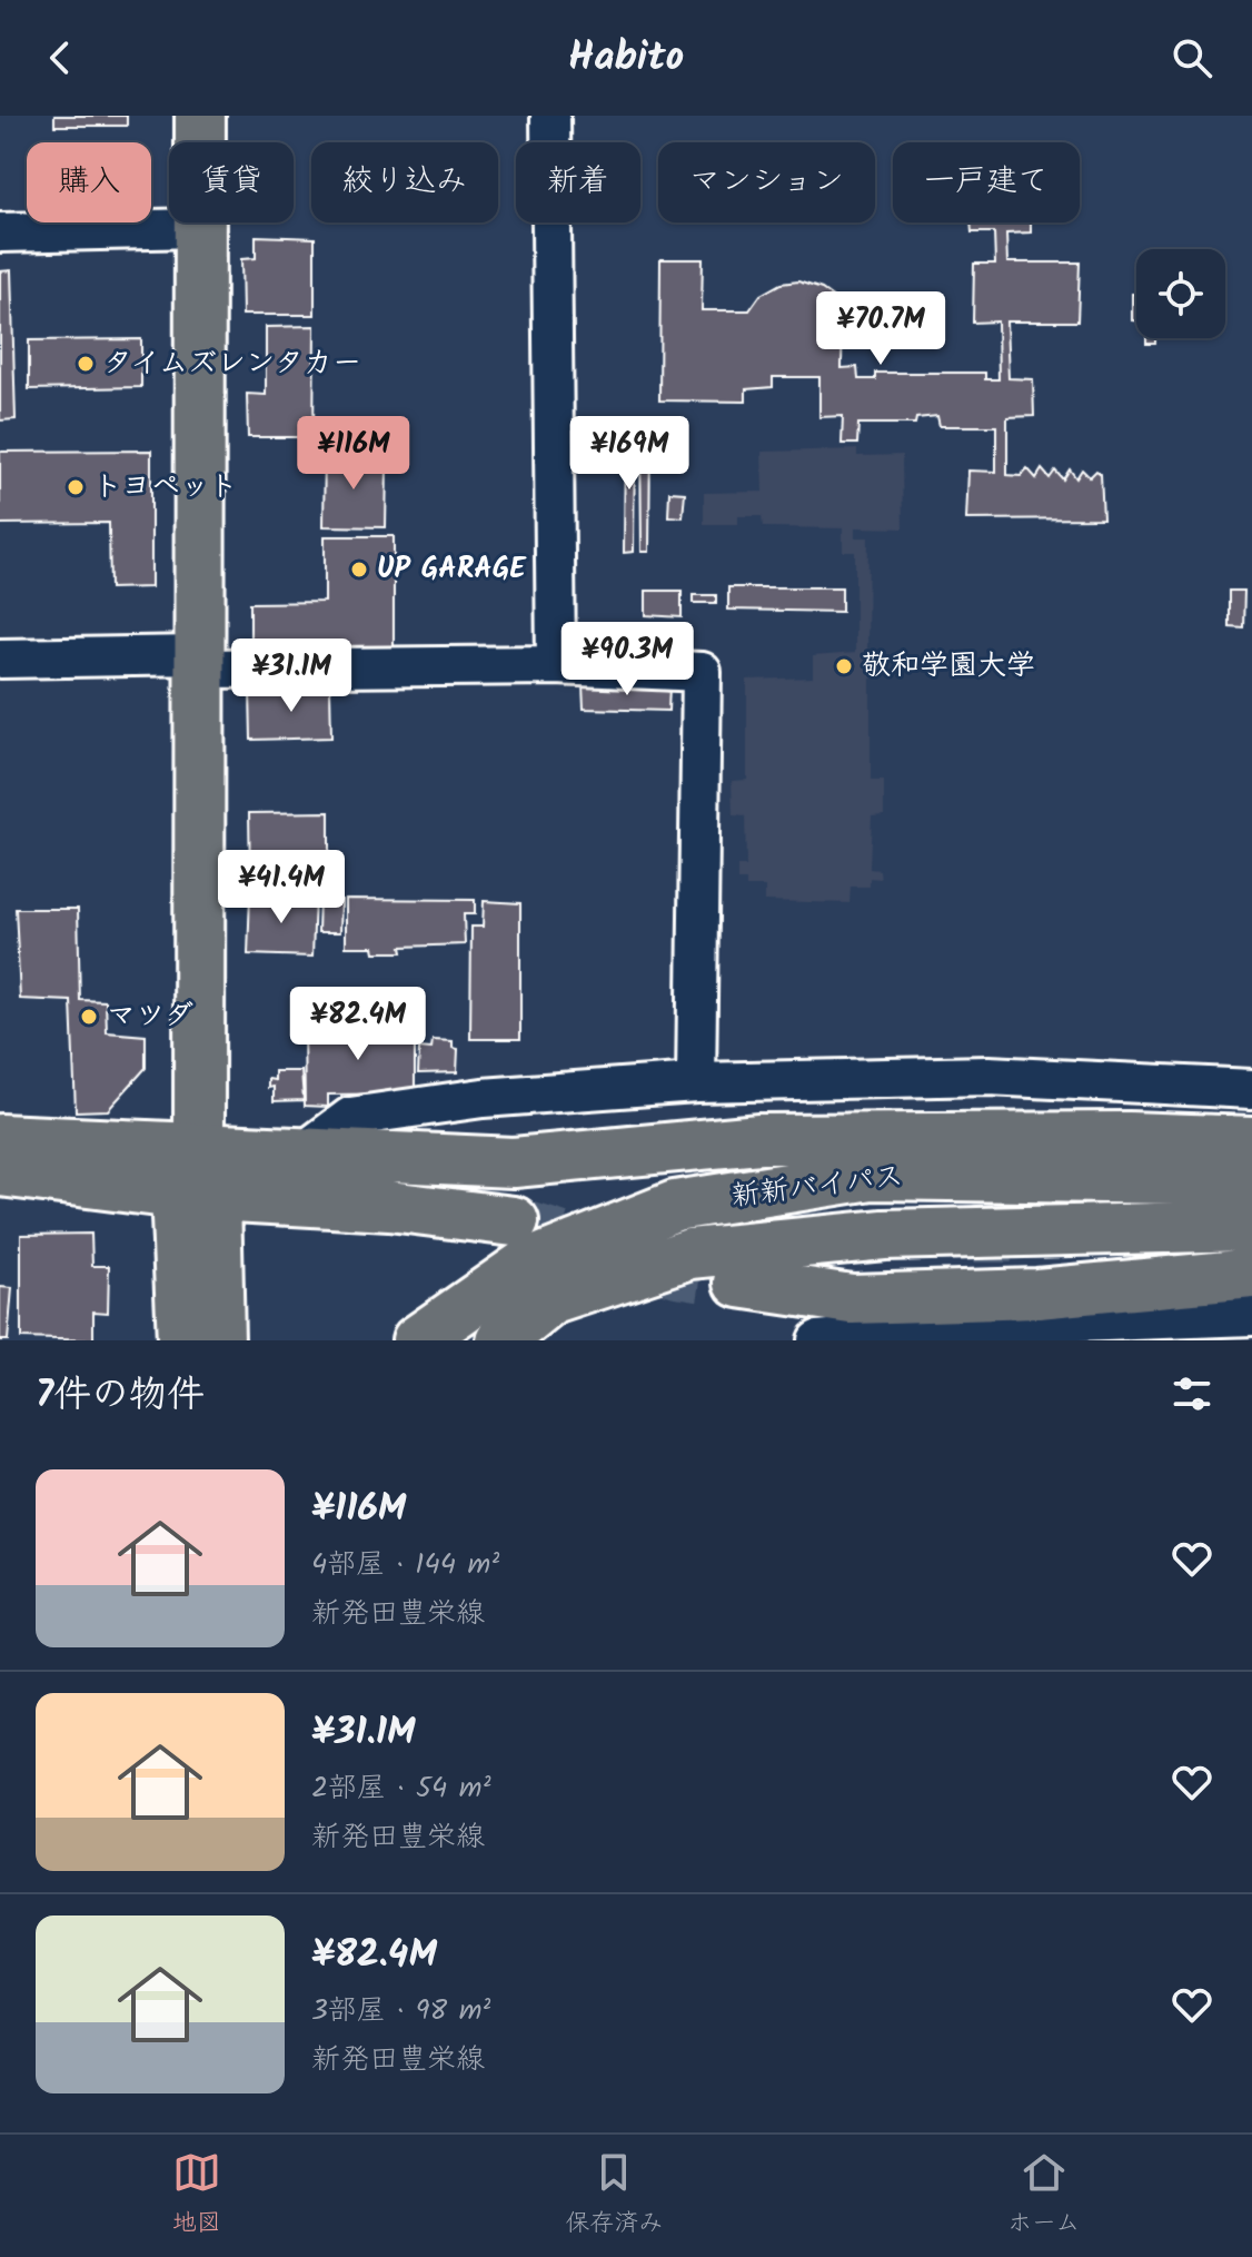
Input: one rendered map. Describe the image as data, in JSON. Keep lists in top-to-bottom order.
{
  "streets": {
    "main road": ["新新バイパス"]
  },
  "places": [
    "タイムズレンタカー",
    "トヨペット",
    "UP GARAGE",
    "敬和学園大学",
    "マツダ"
  ],
  "page": {
    "header": "Habito",
    "chip": [
      "購入",
      "賃貸",
      "絞り込み",
      "新着",
      "マンション",
      "一戸建て"
    ],
    "price": [
      "¥70.7M",
      "¥116M",
      "¥169M",
      "¥90.3M",
      "¥31.1M",
      "¥41.4M",
      "¥82.4M"
    ],
    "heading": "7件の物件",
    "list": [
      {
        "name": "¥116M",
        "note": "4部屋 · 144 m² · 新発田豊栄線"
      },
      {
        "name": "¥31.1M",
        "note": "2部屋 · 54 m² · 新発田豊栄線"
      },
      {
        "name": "¥82.4M",
        "note": "3部屋 · 98 m² · 新発田豊栄線"
      }
    ],
    "tabs": ["地図", "保存済み", "ホーム"]
  }
}
